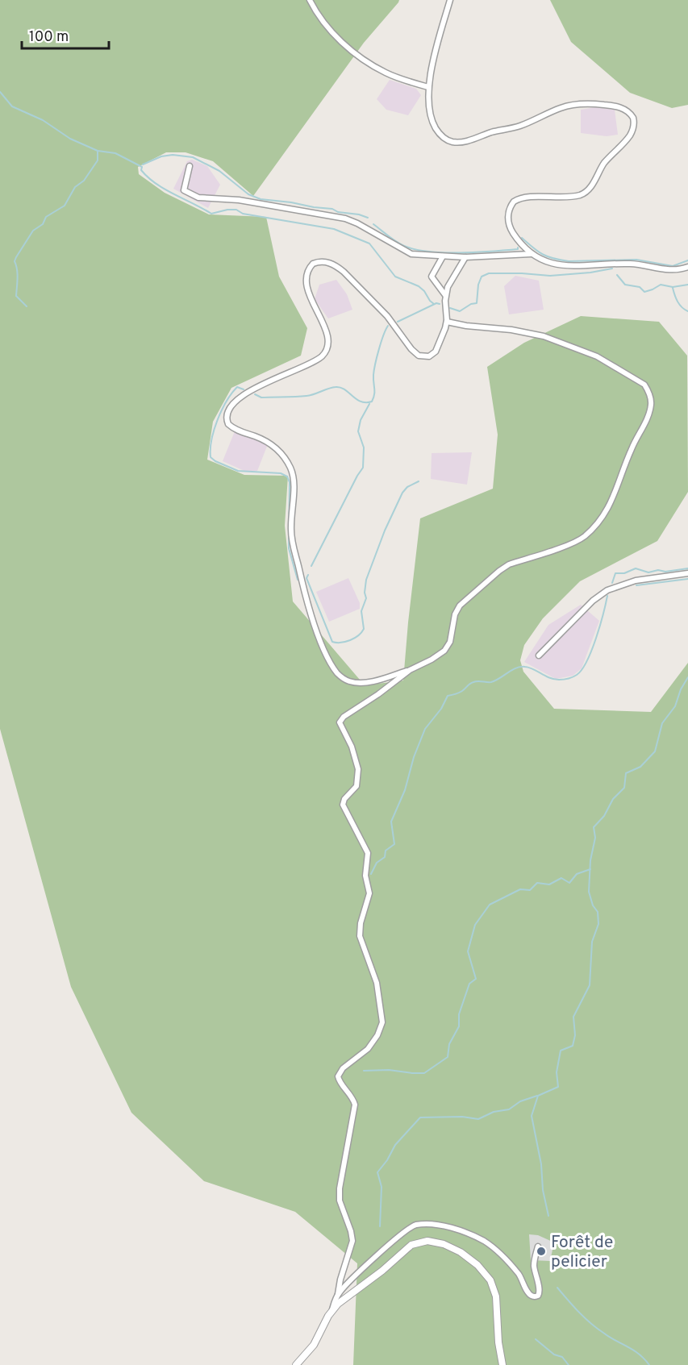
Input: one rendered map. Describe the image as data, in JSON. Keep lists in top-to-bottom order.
{
  "places": ["Forêt de pelicier"],
  "scale_bar": "100 m"
}
